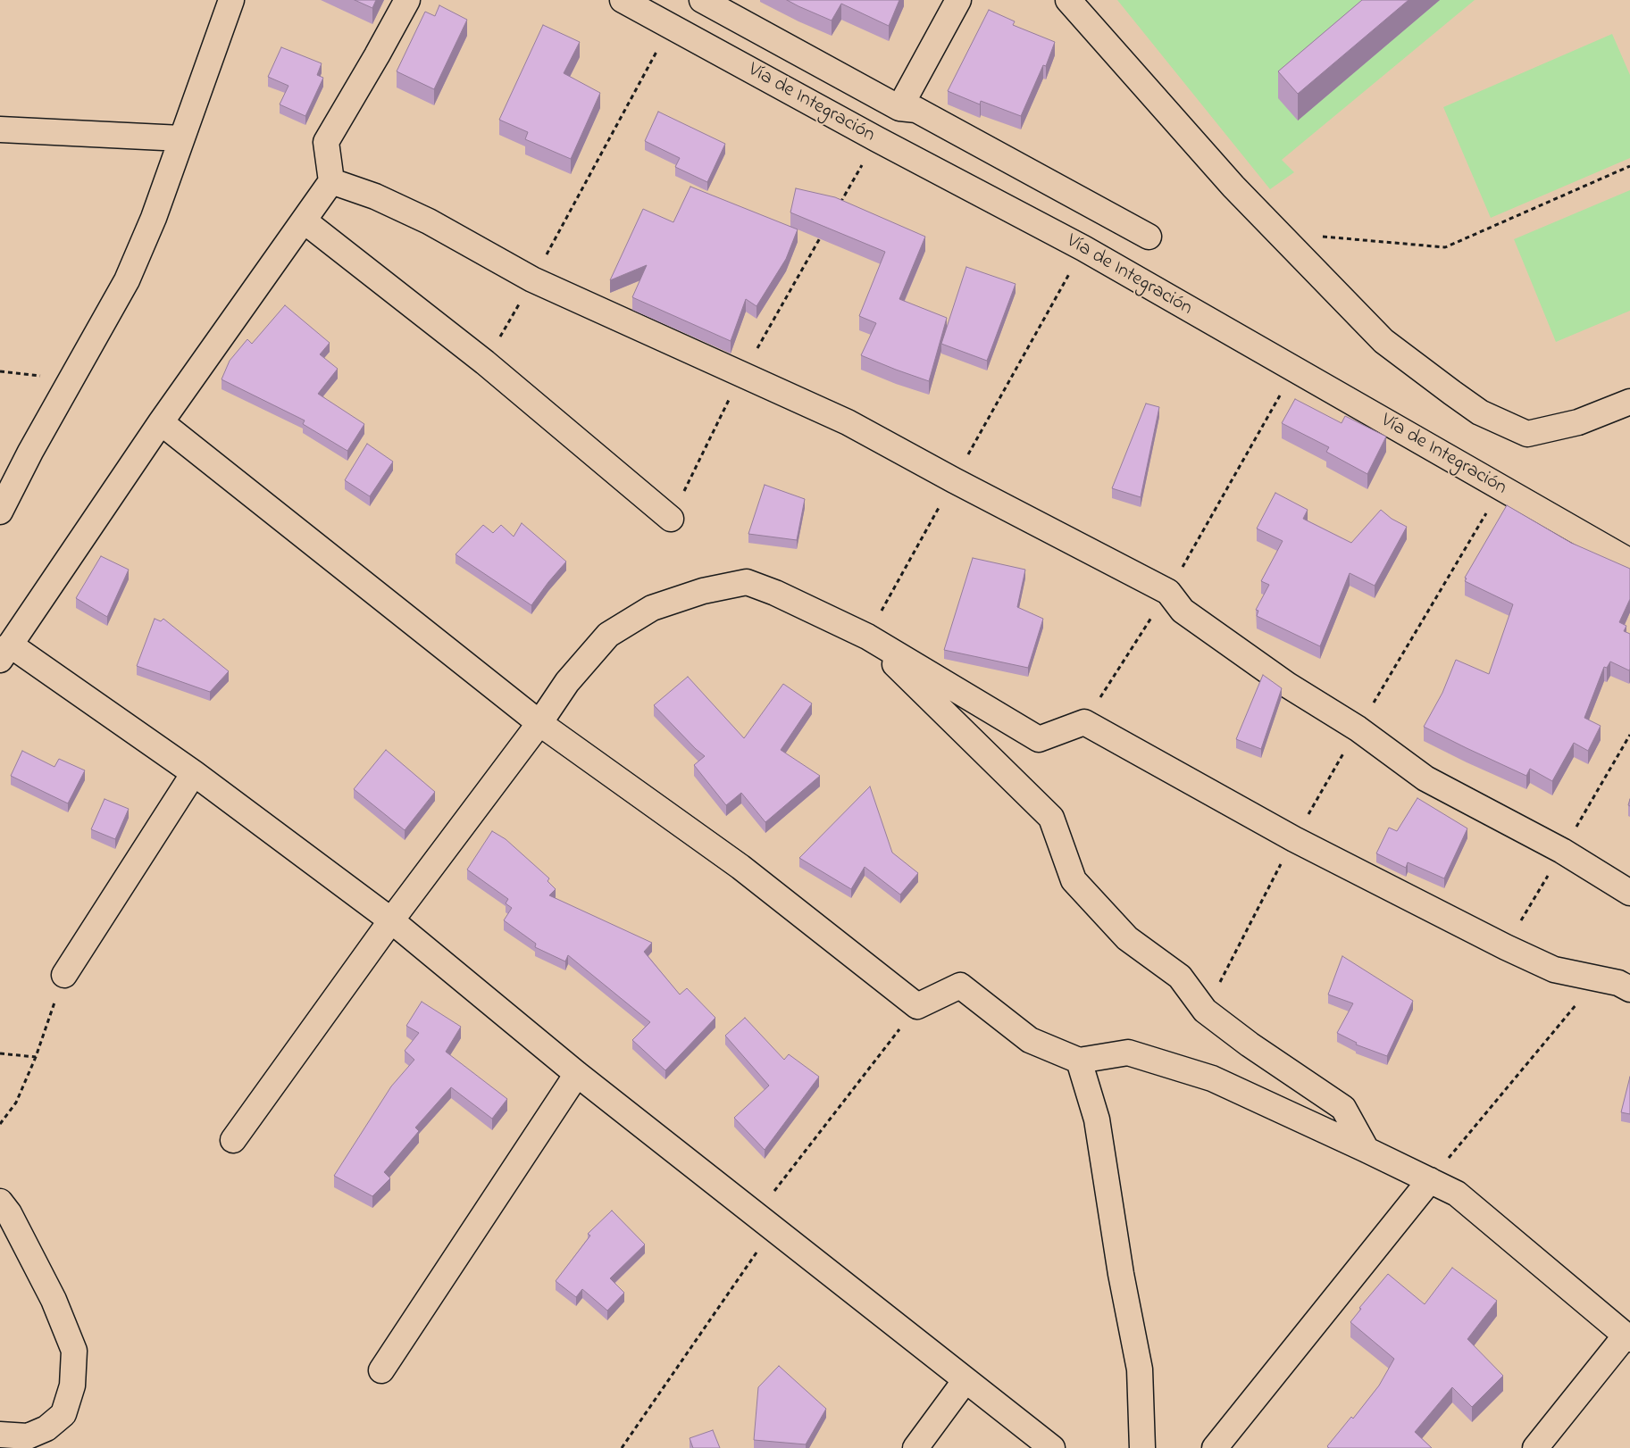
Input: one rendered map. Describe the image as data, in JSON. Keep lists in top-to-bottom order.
{
  "streets": {
    "street": ["Vía de Integración"]
  }
}
